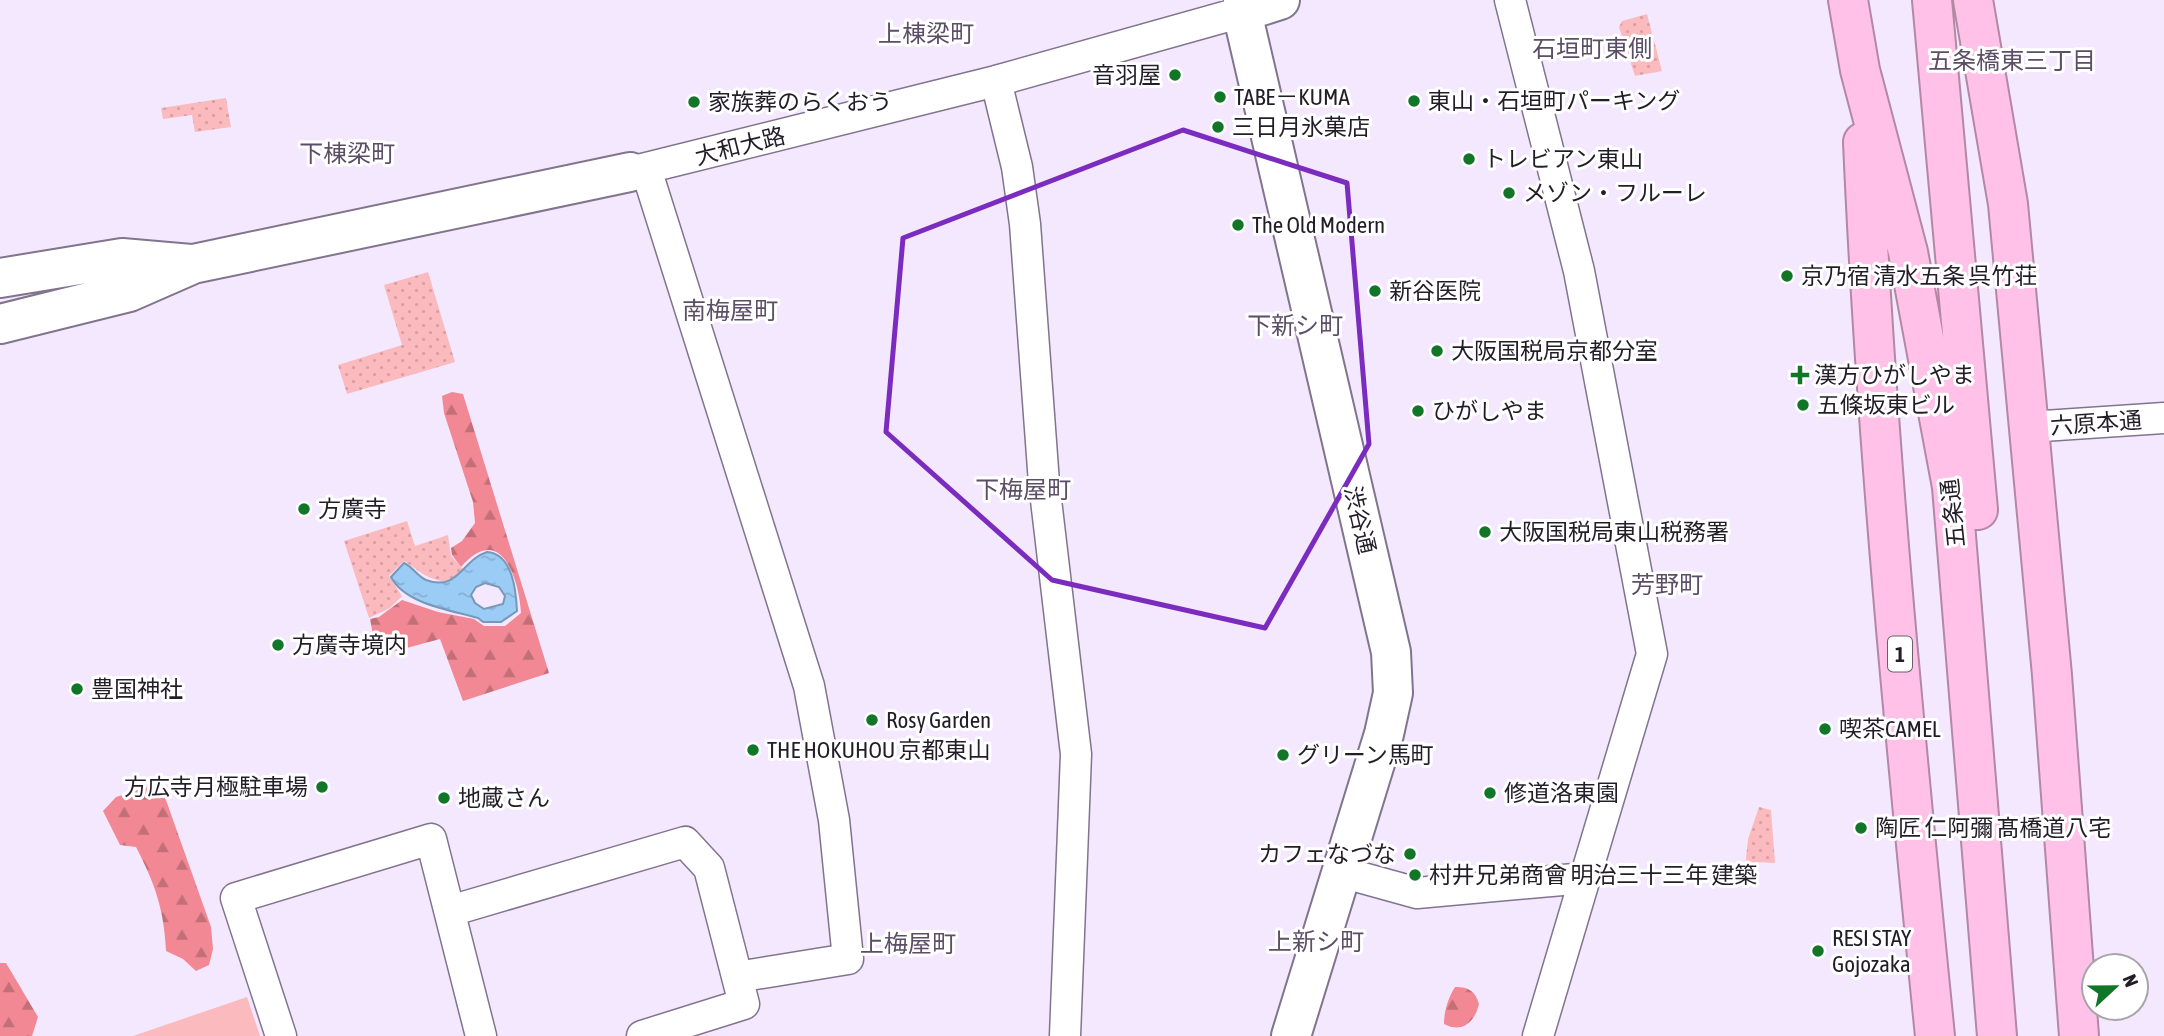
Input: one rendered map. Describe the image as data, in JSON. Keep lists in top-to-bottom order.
{
  "streets": {
    "highway": ["五条通", "1"],
    "street": ["大和大路", "六原本通", "渋谷通"]
  },
  "crossings": [
    ["大和大路", "渋谷通"],
    ["五条通", "1"]
  ],
  "districts": [
    "上棟梁町",
    "石垣町東側",
    "五条橋東三丁目",
    "下棟梁町",
    "南梅屋町",
    "下新シ町",
    "下梅屋町",
    "芳野町",
    "上新シ町",
    "上梅屋町"
  ],
  "places": {
    "other": [
      "音羽屋",
      "TABE－KUMA",
      "東山・石垣町パーキング",
      "家族葬のらくおう",
      "三日月氷菓店",
      "トレビアン東山",
      "メゾン・フルーレ",
      "The Old Modern",
      "京乃宿 清水五条 呉竹荘",
      "新谷医院",
      "大阪国税局京都分室",
      "五條坂東ビル",
      "ひがしやま",
      "方廣寺",
      "大阪国税局東山税務署",
      "方廣寺境内",
      "豊国神社",
      "Rosy Garden",
      "喫茶CAMEL",
      "THE HOKUHOU 京都東山",
      "グリーン馬町",
      "方広寺月極駐車場",
      "修道洛東園",
      "地蔵さん",
      "陶匠 仁阿彌 髙橋道八宅",
      "カフェなづな",
      "村井兄弟商會 明治三十三年 建築",
      "RESI STAY Gojozaka"
    ],
    "health": ["漢方ひがしやま"]
  },
  "north": "right"
}
